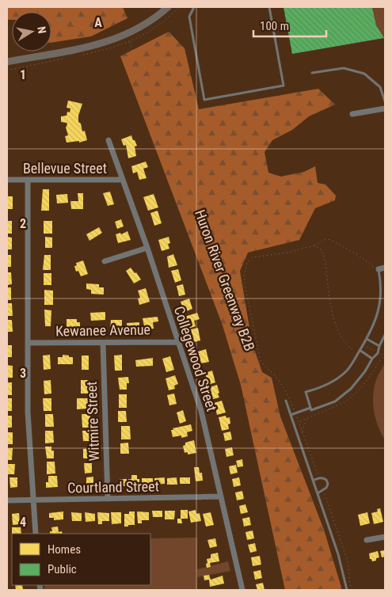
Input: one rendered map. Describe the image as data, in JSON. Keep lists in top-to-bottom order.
{
  "streets": {
    "street": [
      "Bellevue Street",
      "Kewanee Avenue",
      "Collegewood Street",
      "Witmire Street",
      "Courtland Street"
    ],
    "path": ["Huron River Greenway B2B"]
  },
  "crossings": [
    ["Bellevue Street", "Collegewood Street"],
    ["Kewanee Avenue", "Collegewood Street"],
    ["Kewanee Avenue", "Witmire Street"],
    ["Collegewood Street", "Courtland Street"],
    ["Witmire Street", "Courtland Street"]
  ],
  "legend": ["Homes", "Public"],
  "scale_bar": "100 m",
  "north": "right",
  "grid": {
    "columns": ["A"],
    "rows": [
      "1",
      "2",
      "3",
      "4"
    ]
  }
}
